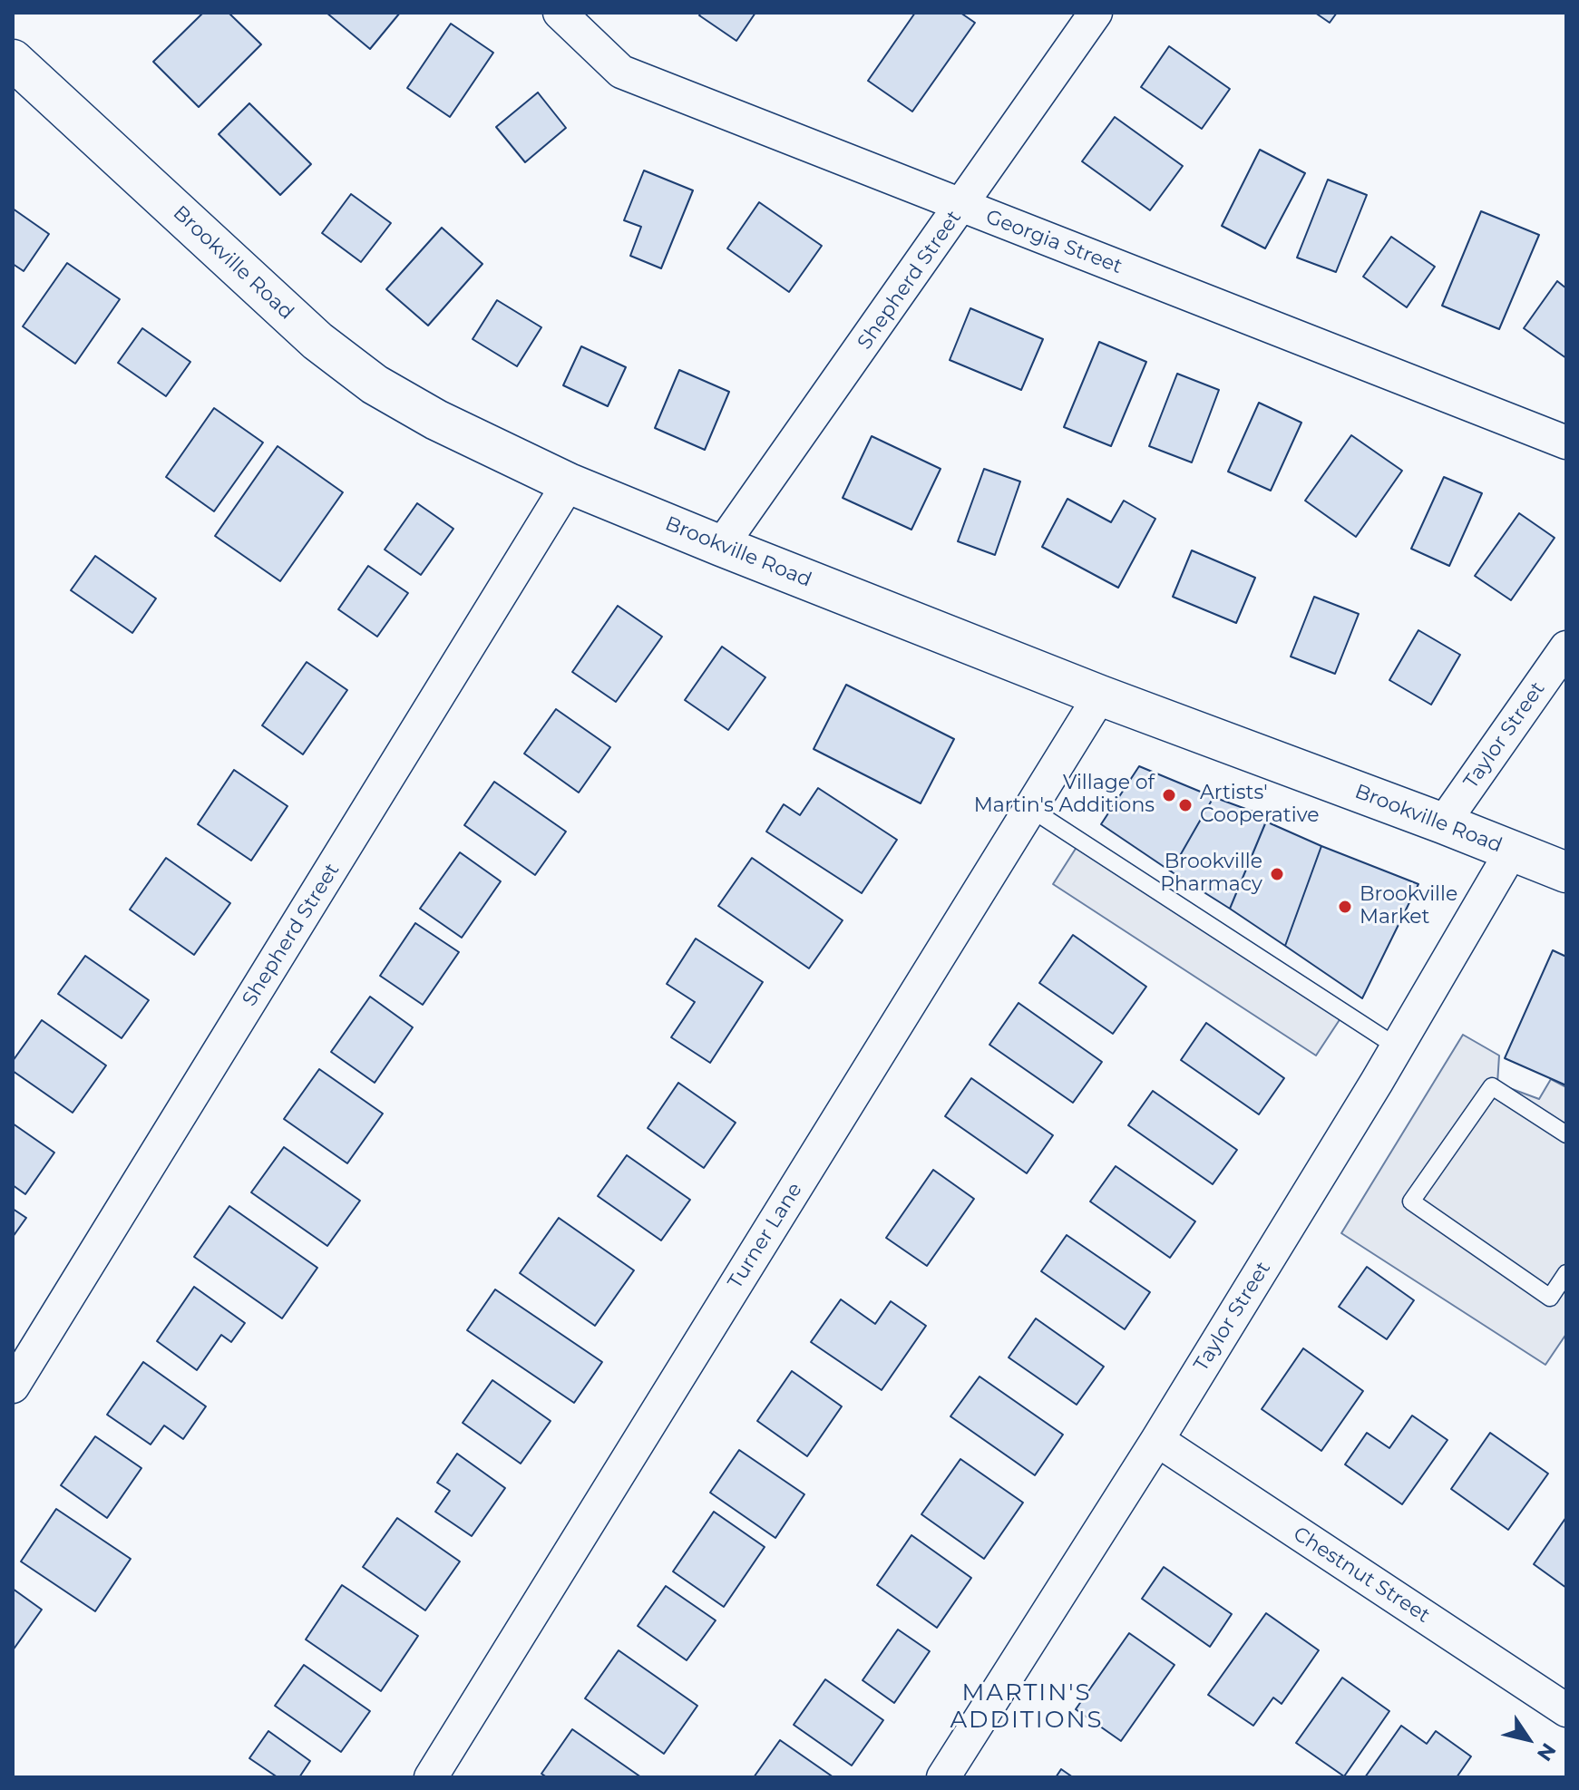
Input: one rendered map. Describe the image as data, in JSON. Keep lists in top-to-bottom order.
{
  "streets": {
    "main road": ["Brookville Road"],
    "street": [
      "Georgia Street",
      "Shepherd Street",
      "Taylor Street",
      "Turner Lane",
      "Chestnut Street"
    ]
  },
  "crossings": [
    ["Georgia Street", "Shepherd Street"],
    ["Brookville Road", "Shepherd Street"],
    ["Brookville Road", "Taylor Street"],
    ["Brookville Road", "Turner Lane"],
    ["Taylor Street", "Chestnut Street"]
  ],
  "districts": ["MARTIN'S ADDITIONS"],
  "places": [
    "Village of Martin's Additions",
    "Artists' Cooperative",
    "Brookville Pharmacy",
    "Brookville Market"
  ],
  "north": "bottom right"
}
